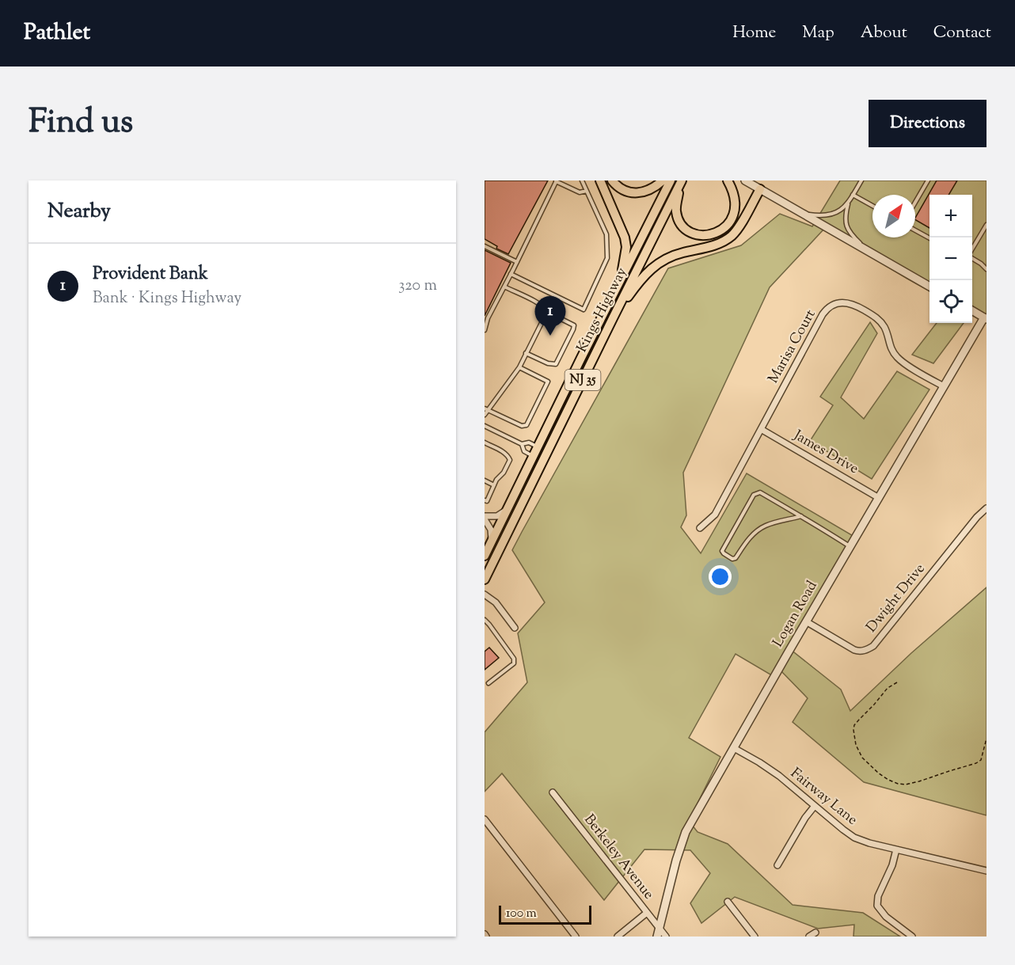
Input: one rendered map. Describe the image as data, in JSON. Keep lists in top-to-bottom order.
{
  "streets": {
    "main road": ["Kings Highway", "NJ 35"],
    "street": [
      "Marisa Court",
      "James Drive",
      "Dwight Drive",
      "Logan Road",
      "Fairway Lane",
      "Berkeley Avenue"
    ]
  },
  "crossings": [
    ["Marisa Court", "James Drive"],
    ["Marisa Court", "Logan Road"],
    ["James Drive", "Logan Road"],
    ["Dwight Drive", "Logan Road"],
    ["Logan Road", "Fairway Lane"],
    ["Logan Road", "Berkeley Avenue"]
  ],
  "scale_bar": "100 m",
  "north": "top right",
  "page": {
    "header": "Pathlet",
    "nav": [
      "Home",
      "Map",
      "About",
      "Contact"
    ],
    "title": "Find us",
    "buttons": "Directions",
    "heading": "Nearby",
    "map_buttons": ["+", "−"],
    "list": [
      {
        "mark": "1",
        "name": "Provident Bank",
        "note": "Bank · Kings Highway",
        "value": "320 m"
      }
    ],
    "pins": "1",
    "scale": "100 m"
  }
}
